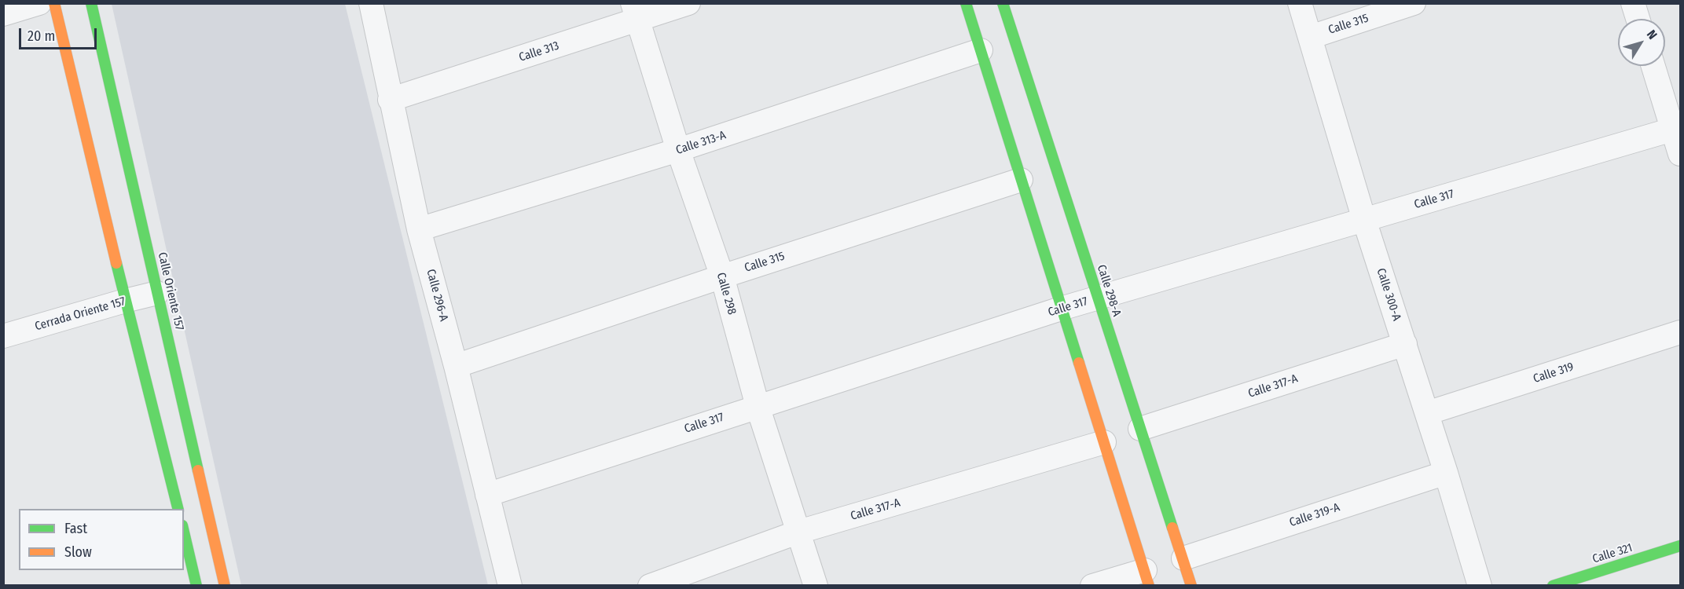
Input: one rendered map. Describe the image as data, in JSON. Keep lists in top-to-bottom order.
{
  "streets": {
    "street": [
      "Calle 315",
      "Calle 313",
      "Calle 313-A",
      "Calle 317",
      "Calle 298-A",
      "Calle Oriente 157",
      "Calle 298",
      "Calle 300-A",
      "Calle 296-A",
      "Cerrada Oriente 157",
      "Calle 319",
      "Calle 317-A",
      "Calle 319-A",
      "Calle 321"
    ]
  },
  "crossings": [
    ["Calle 315", "Calle 298"],
    ["Calle 315", "Calle 300-A"],
    ["Calle 315", "Calle 296-A"],
    ["Calle 313", "Calle 298"],
    ["Calle 313", "Calle 296-A"],
    ["Calle 313-A", "Calle 298"],
    ["Calle 313-A", "Calle 296-A"],
    ["Calle 317", "Calle 298-A"],
    ["Calle 317", "Calle 298"],
    ["Calle 317", "Calle 300-A"],
    ["Calle 317", "Calle 296-A"],
    ["Calle 298-A", "Calle 317-A"],
    ["Calle 298-A", "Calle 319-A"],
    ["Calle Oriente 157", "Cerrada Oriente 157"],
    ["Calle 298", "Calle 317-A"],
    ["Calle 300-A", "Calle 319"],
    ["Calle 300-A", "Calle 317-A"],
    ["Calle 300-A", "Calle 319-A"]
  ],
  "legend": ["Fast", "Slow"],
  "scale_bar": "20 m",
  "north": "top right"
}
